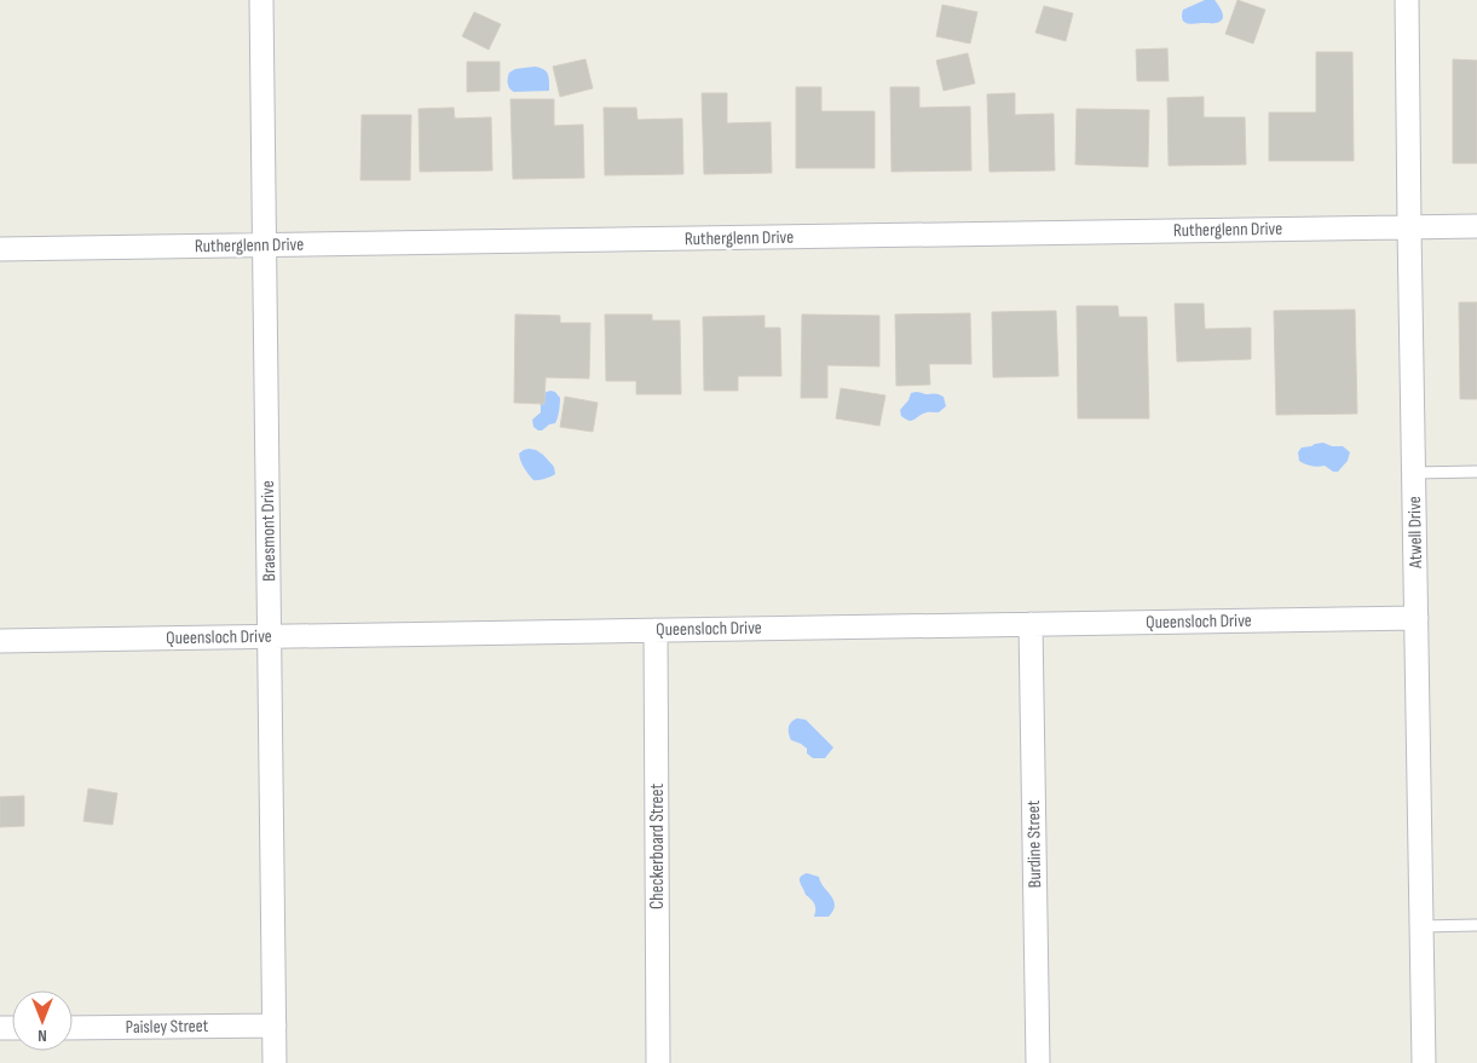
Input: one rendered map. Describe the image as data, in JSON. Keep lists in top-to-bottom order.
{
  "streets": {
    "street": [
      "Rutherglenn Drive",
      "Braesmont Drive",
      "Atwell Drive",
      "Queensloch Drive",
      "Burdine Street",
      "Checkerboard Street",
      "Paisley Street"
    ]
  },
  "crossings": [
    ["Rutherglenn Drive", "Braesmont Drive"],
    ["Rutherglenn Drive", "Atwell Drive"],
    ["Braesmont Drive", "Queensloch Drive"],
    ["Braesmont Drive", "Paisley Street"],
    ["Atwell Drive", "Queensloch Drive"],
    ["Queensloch Drive", "Burdine Street"],
    ["Queensloch Drive", "Checkerboard Street"]
  ],
  "north": "bottom"
}
